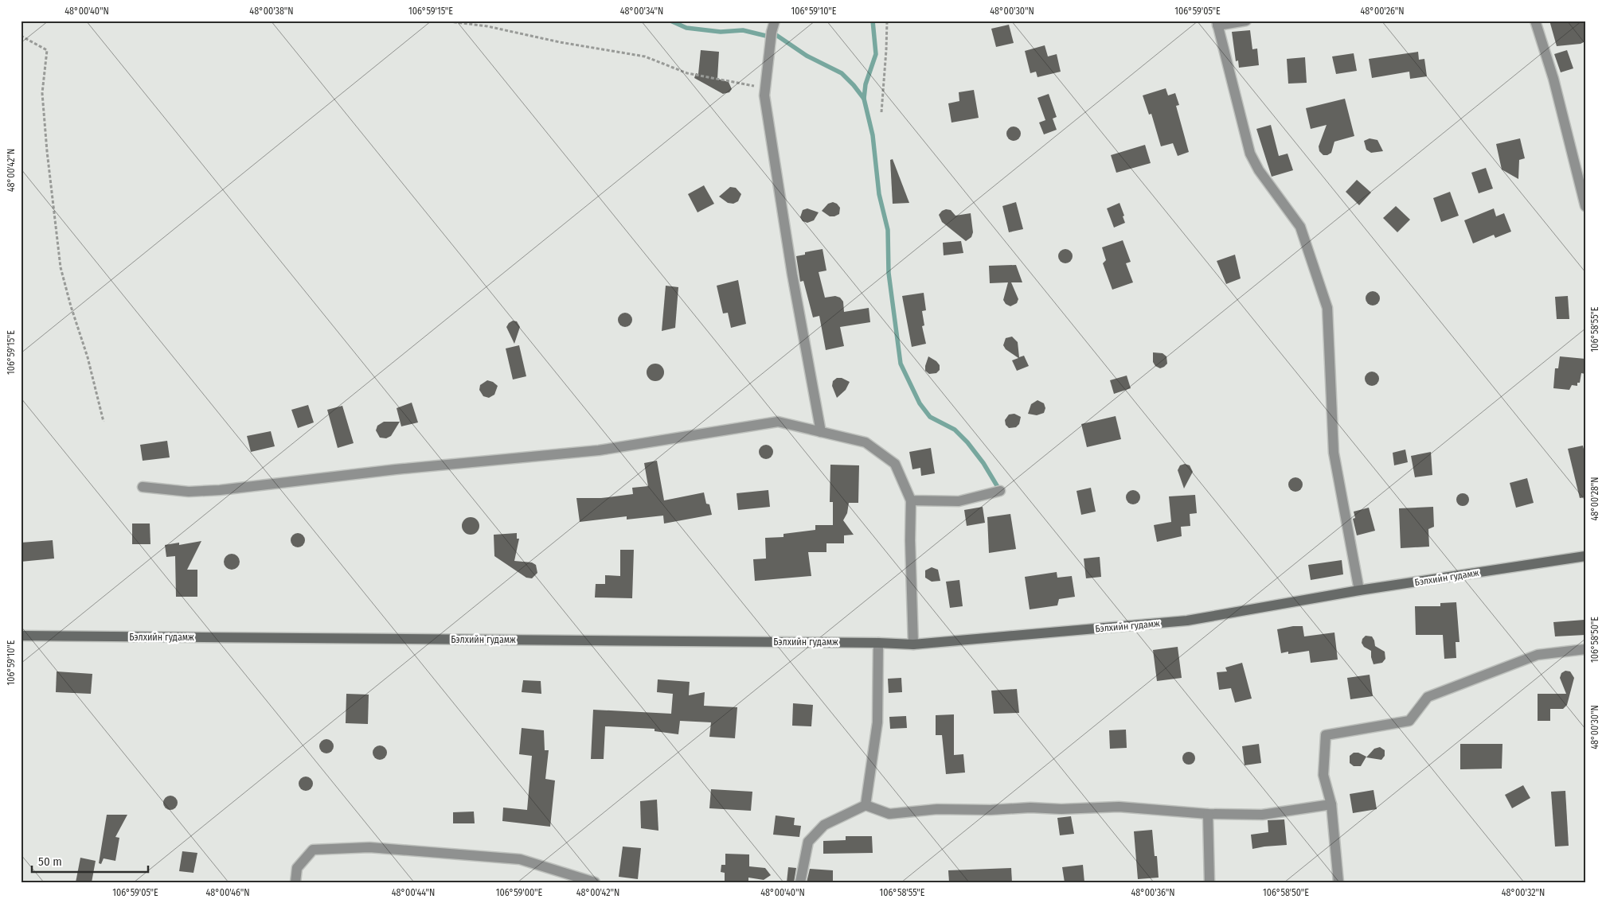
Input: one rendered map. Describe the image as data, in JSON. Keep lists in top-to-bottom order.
{
  "streets": {
    "main road": ["Бэлхийн гудамж"]
  },
  "scale_bar": "50 m",
  "coordinates": [
    "48°00'40\"N",
    "48°00'38\"N",
    "106°59'15\"E",
    "48°00'34\"N",
    "106°59'10\"E",
    "48°00'30\"N",
    "106°59'05\"E",
    "48°00'26\"N",
    "48°00'42\"N",
    "106°58'55\"E",
    "48°00'28\"N",
    "106°58'50\"E",
    "48°00'46\"N",
    "48°00'44\"N",
    "106°59'00\"E",
    "48°00'36\"N",
    "48°00'32\"N"
  ]
}
